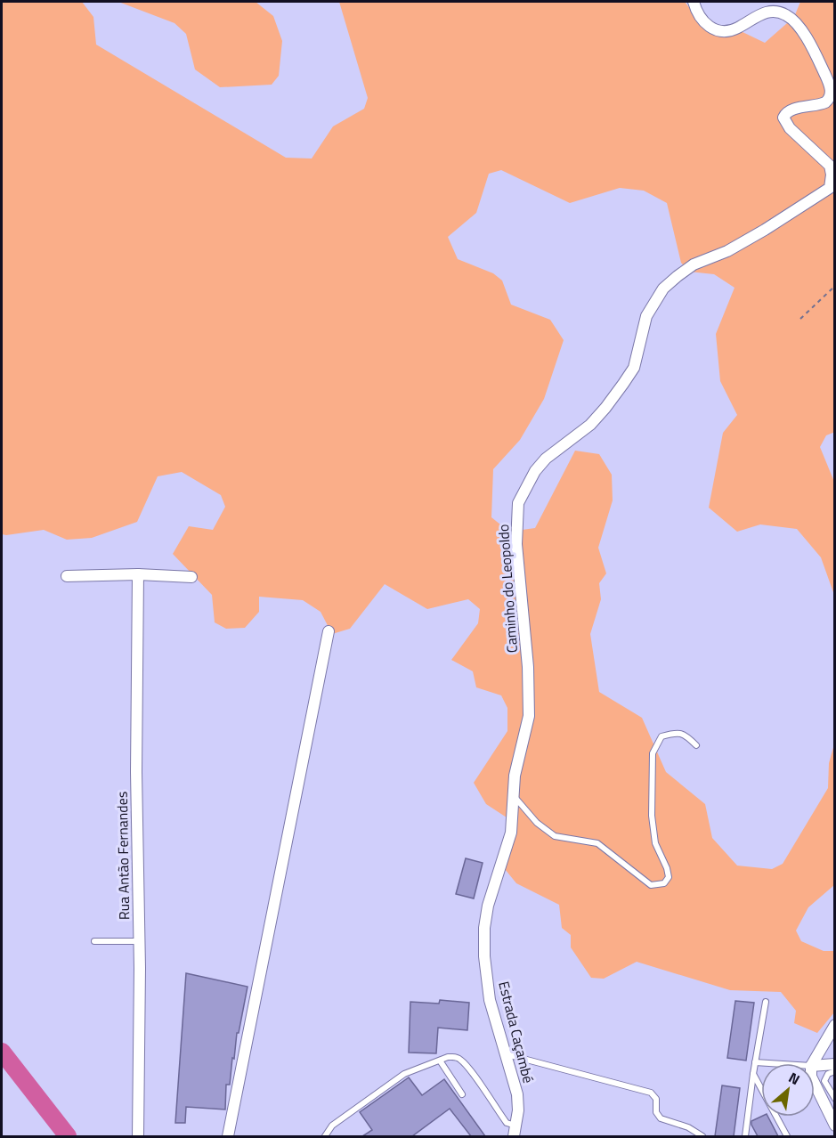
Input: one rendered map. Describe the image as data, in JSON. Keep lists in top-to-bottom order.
{
  "streets": {
    "street": ["Caminho do Leopoldo", "Rua Antão Fernandes", "Estrada Caçambé"]
  },
  "crossings": [
    ["Caminho do Leopoldo", "Estrada Caçambé"]
  ],
  "north": "top right"
}
